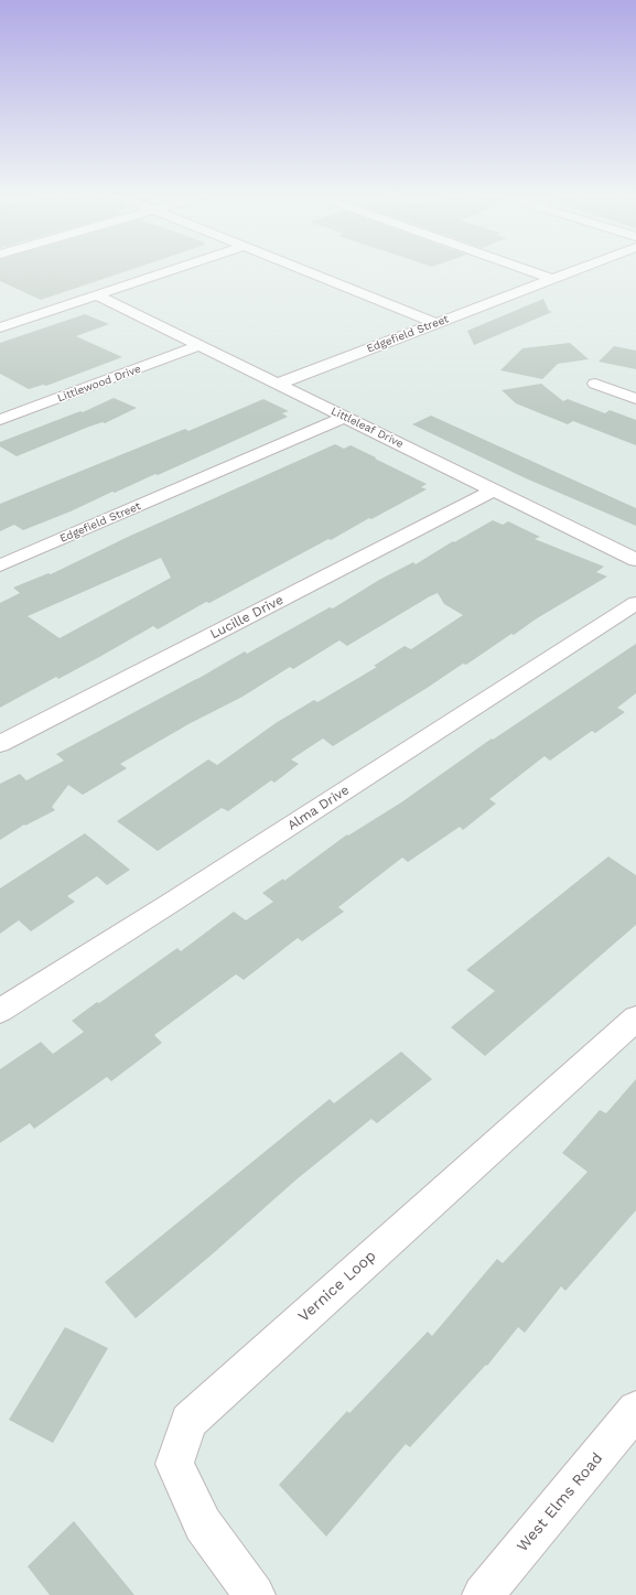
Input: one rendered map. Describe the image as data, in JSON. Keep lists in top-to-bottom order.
{
  "streets": {
    "street": [
      "Edgefield Street",
      "Littlewood Drive",
      "Littleleaf Drive",
      "Lucille Drive",
      "Alma Drive",
      "Vernice Loop",
      "West Elms Road"
    ]
  },
  "crossings": [
    ["Edgefield Street", "Littleleaf Drive"],
    ["Littlewood Drive", "Littleleaf Drive"],
    ["Littleleaf Drive", "Lucille Drive"]
  ]
}
